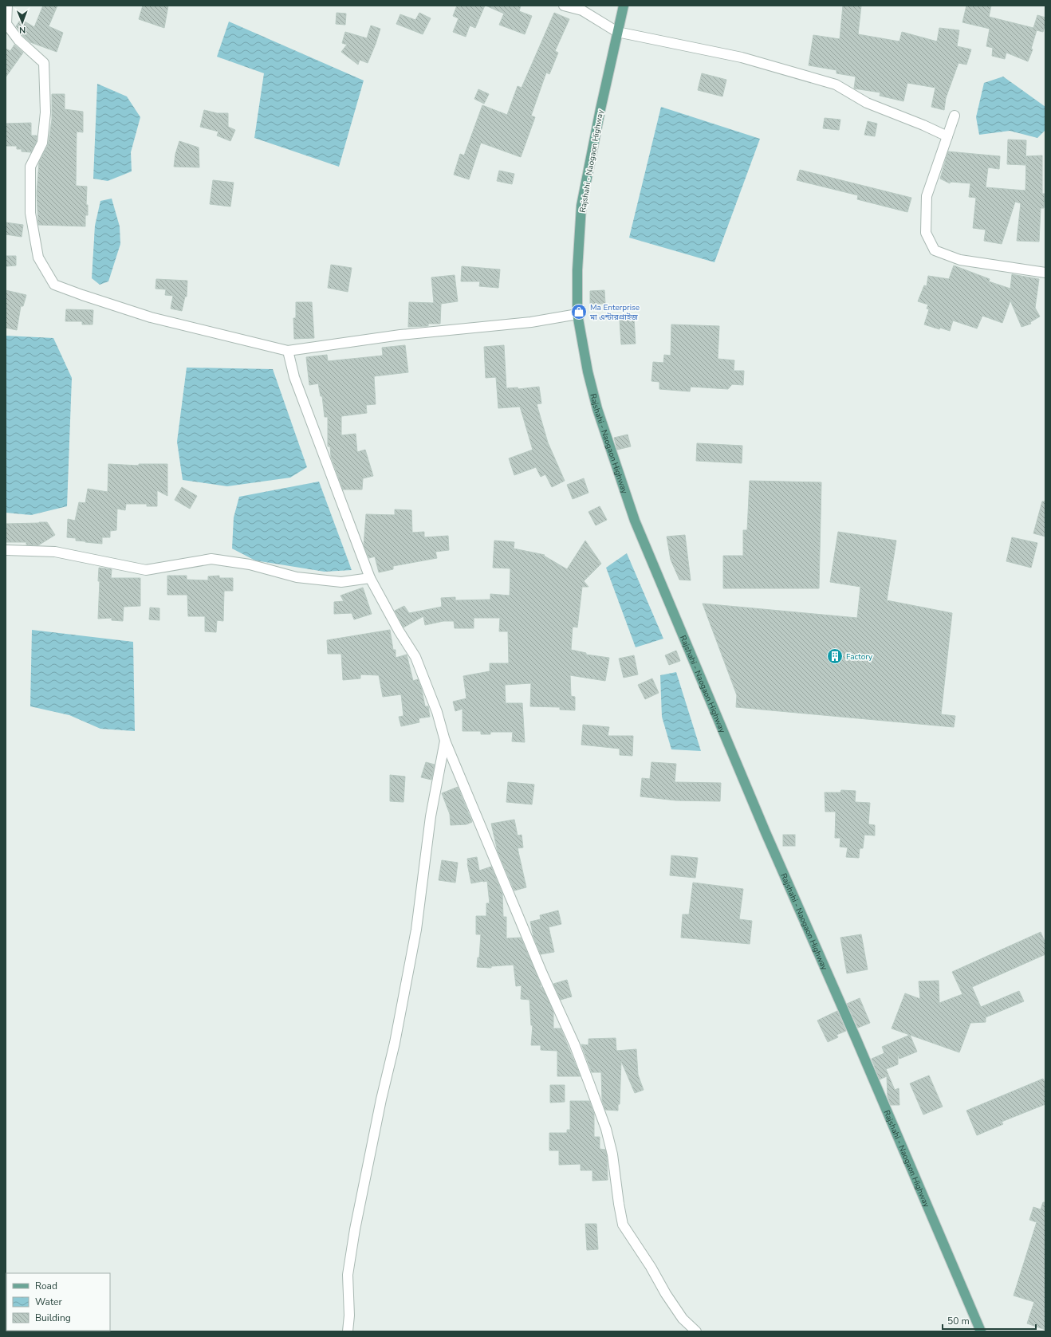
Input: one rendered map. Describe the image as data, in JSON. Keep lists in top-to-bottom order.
{
  "streets": {
    "main road": ["Rajshahi - Naogaon Highway"]
  },
  "places": {
    "shop": ["Ma Enterprise মা এন্টারপ্রাইজ"],
    "building": ["Factory"]
  },
  "legend": ["Road", "Water", "Building"],
  "scale_bar": "50 m",
  "north": "bottom"
}
